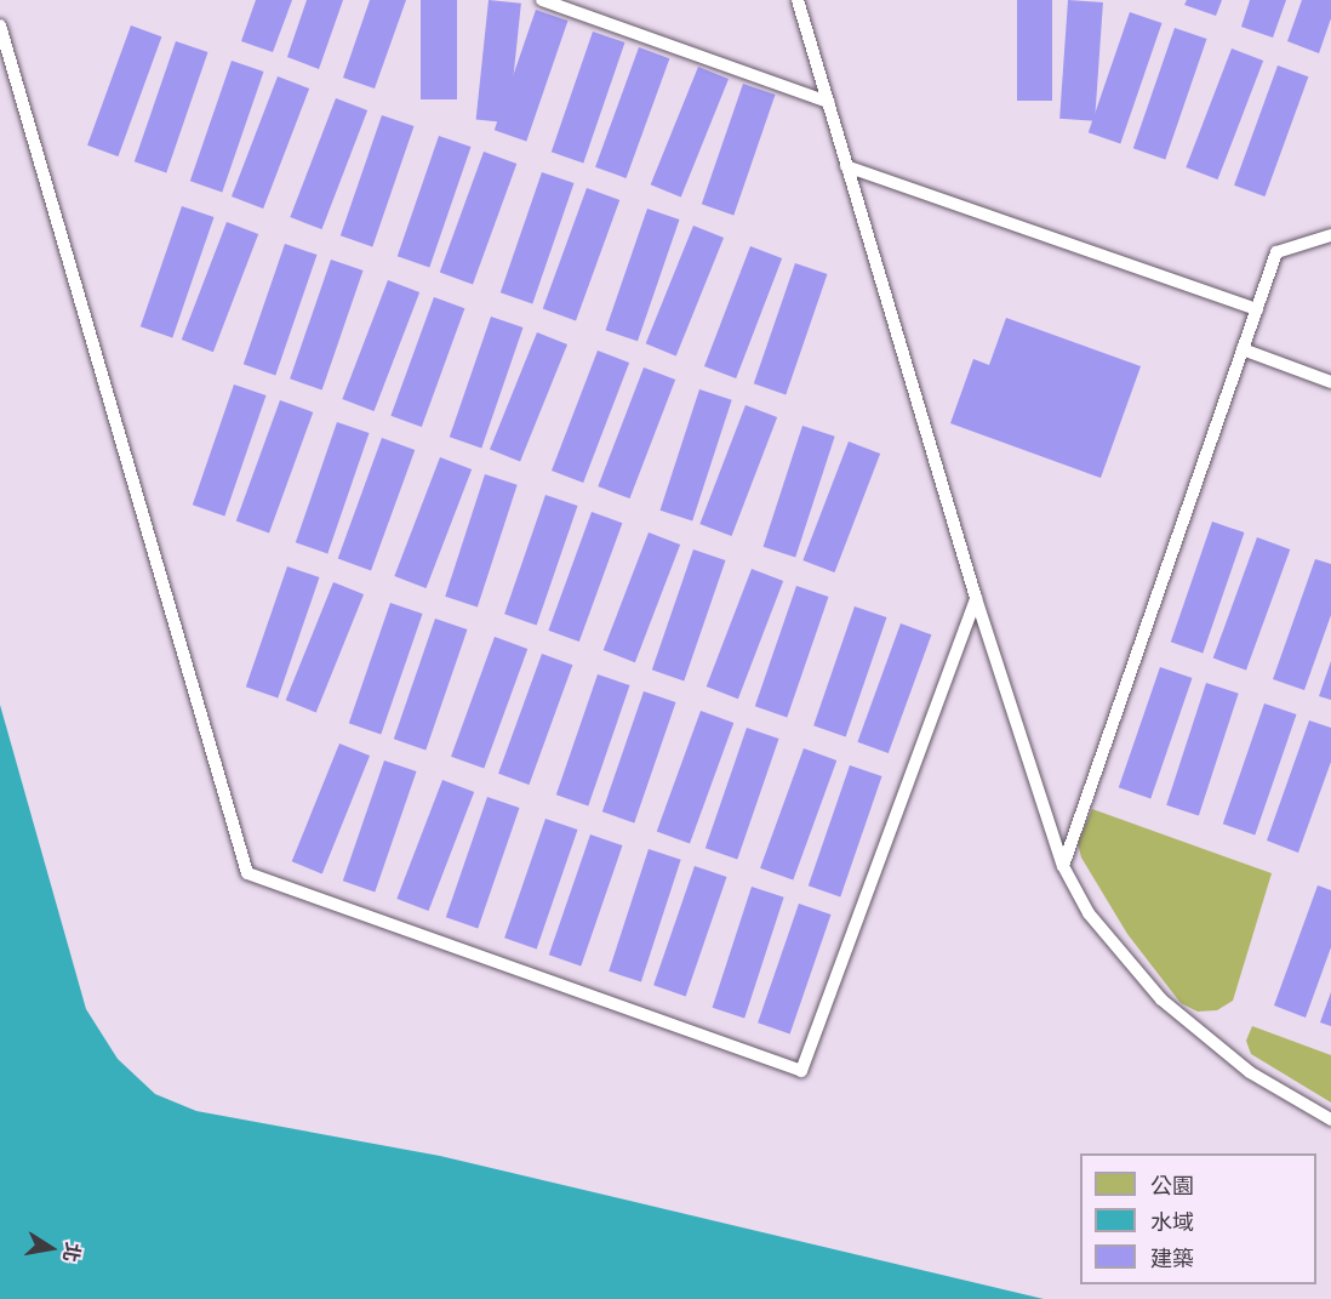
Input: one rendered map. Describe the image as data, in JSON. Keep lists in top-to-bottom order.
{
  "legend": ["公園", "水域", "建築"],
  "north": "right"
}
